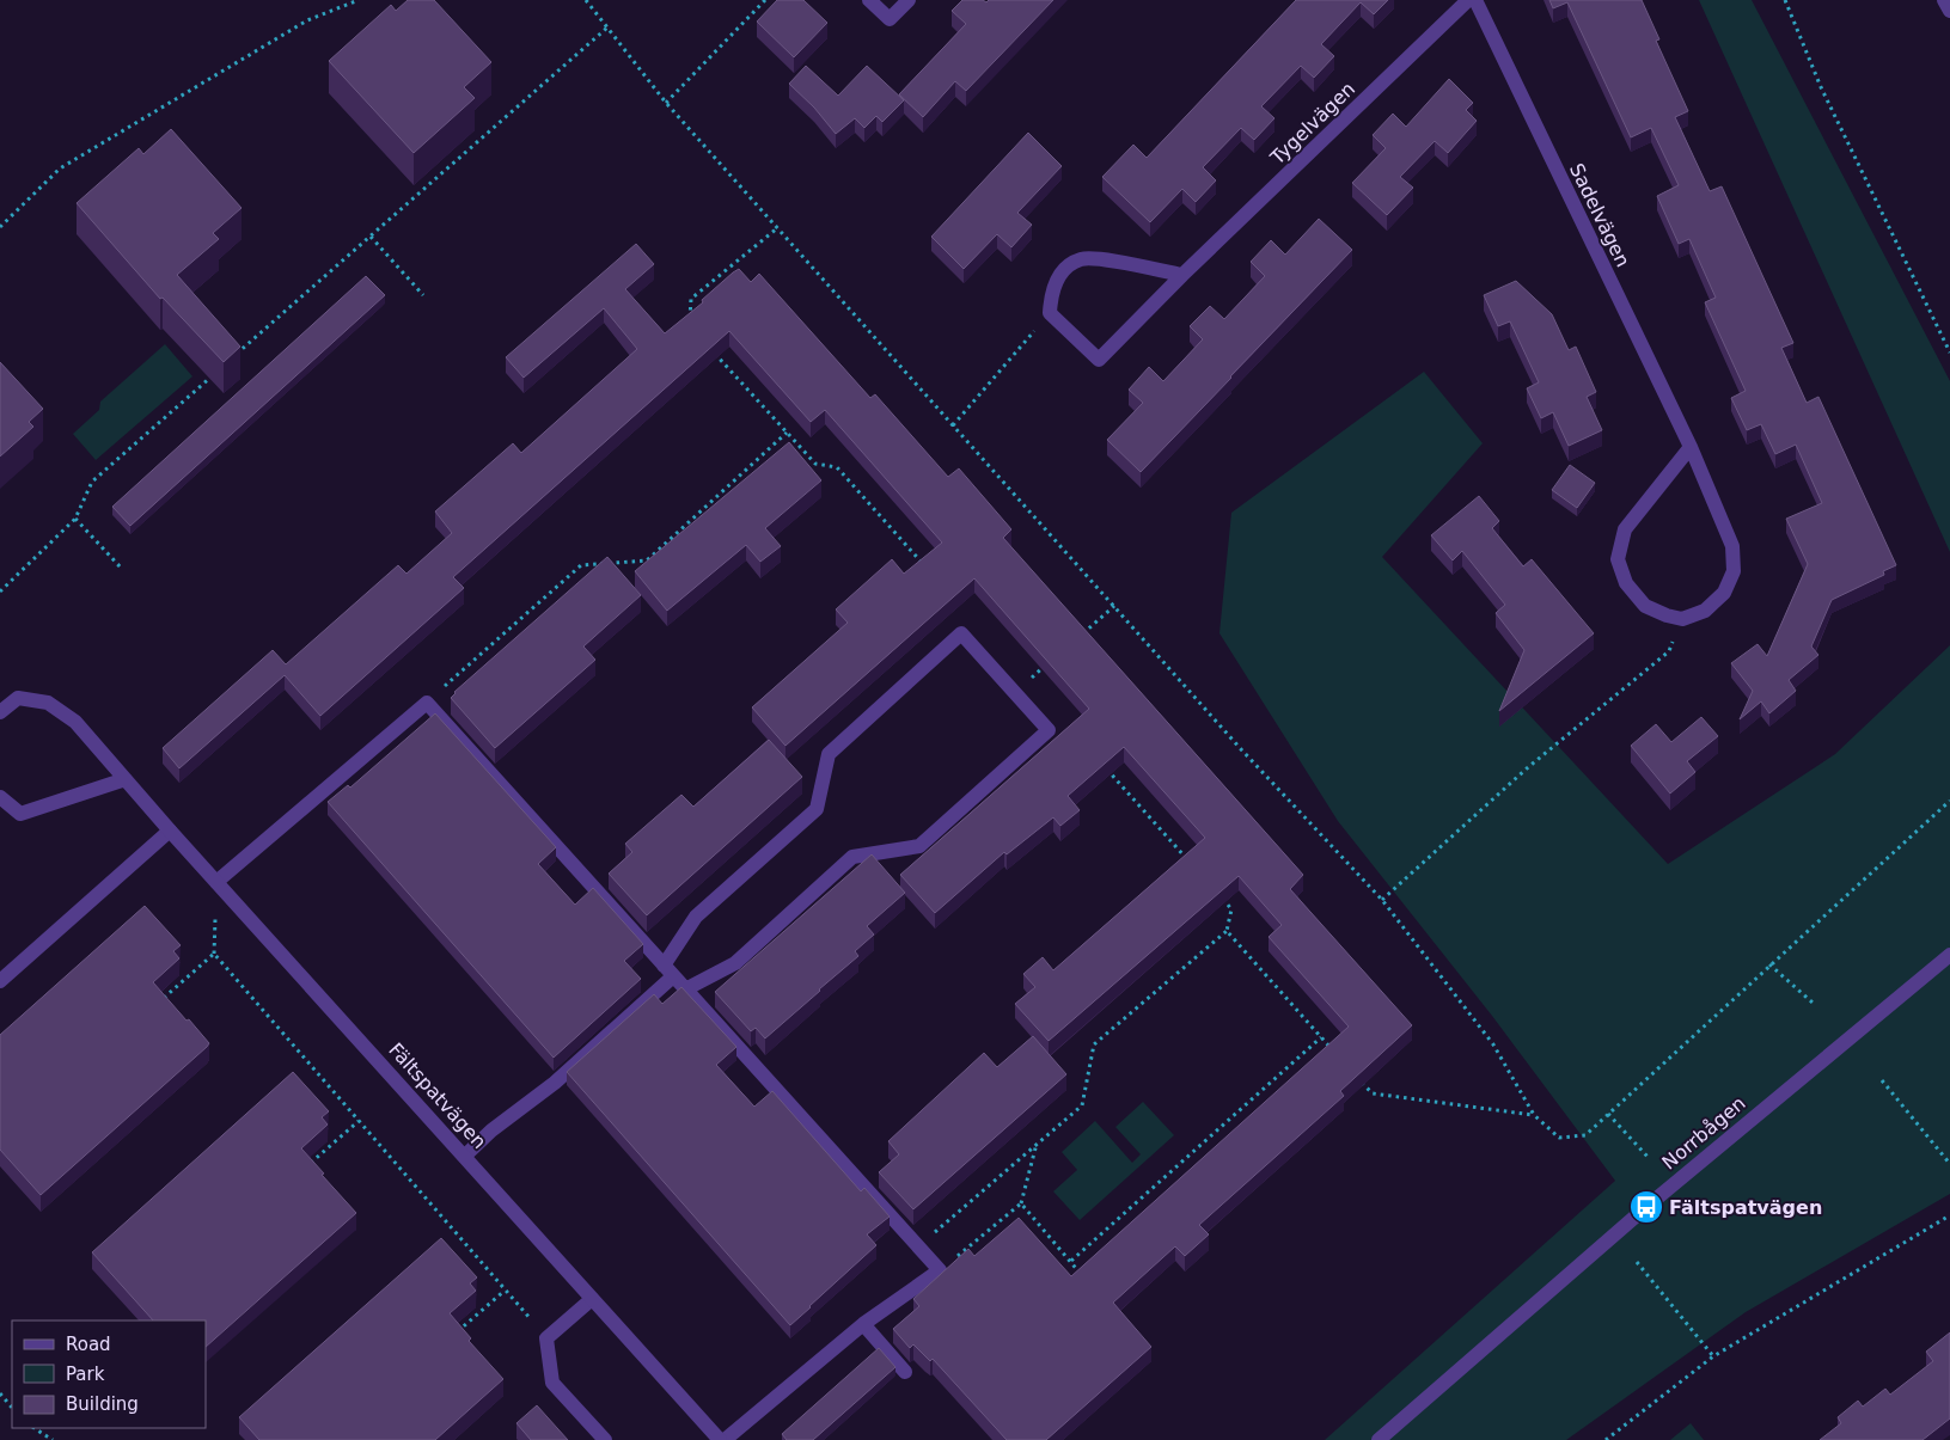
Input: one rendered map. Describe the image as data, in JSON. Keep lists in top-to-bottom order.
{
  "streets": {
    "street": [
      "Tygelvägen",
      "Sadelvägen",
      "Fältspatvägen",
      "Norrbågen"
    ]
  },
  "places": {
    "bus stop": ["Fältspatvägen"]
  },
  "legend": ["Road", "Park", "Building"]
}
